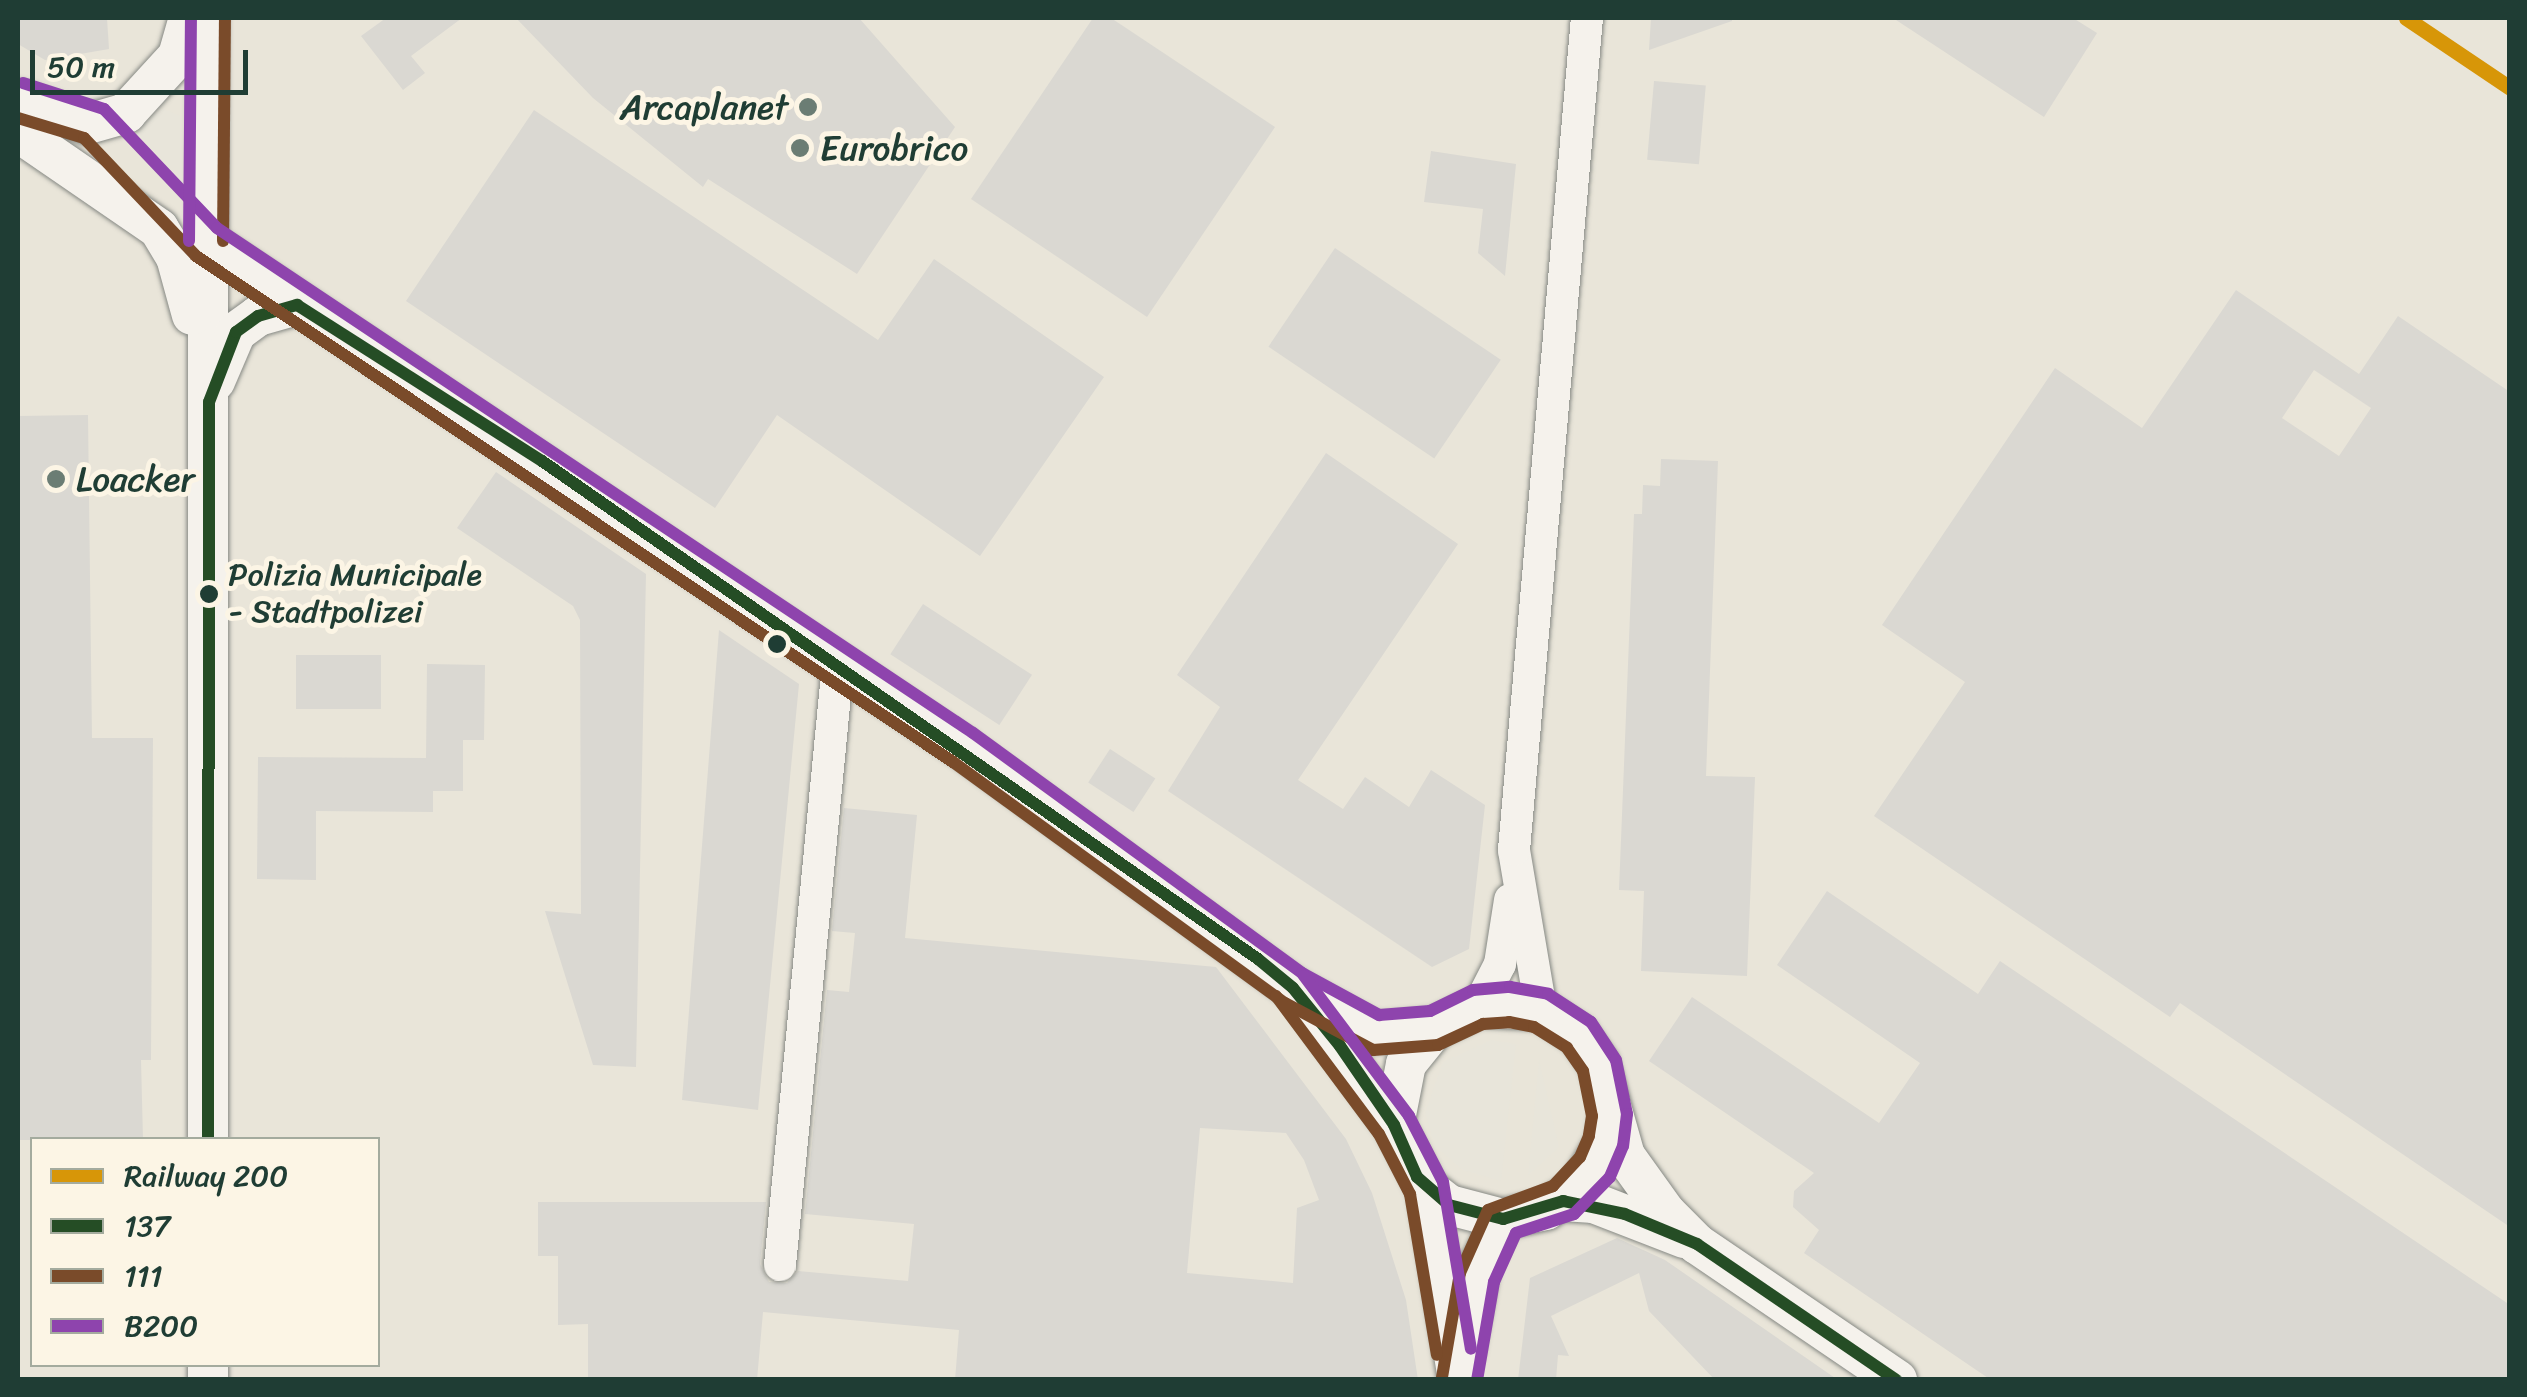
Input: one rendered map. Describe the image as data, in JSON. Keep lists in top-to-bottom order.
{
  "places": [
    "Arcaplanet",
    "Eurobrico",
    "Loacker",
    "Polizia Municipale - Stadtpolizei"
  ],
  "lines": [
    "rail line 200",
    "transit line 111",
    "transit line B200",
    "transit line 137"
  ],
  "legend": [
    "Railway 200",
    "137",
    "111",
    "B200"
  ],
  "scale_bar": "50 m"
}
